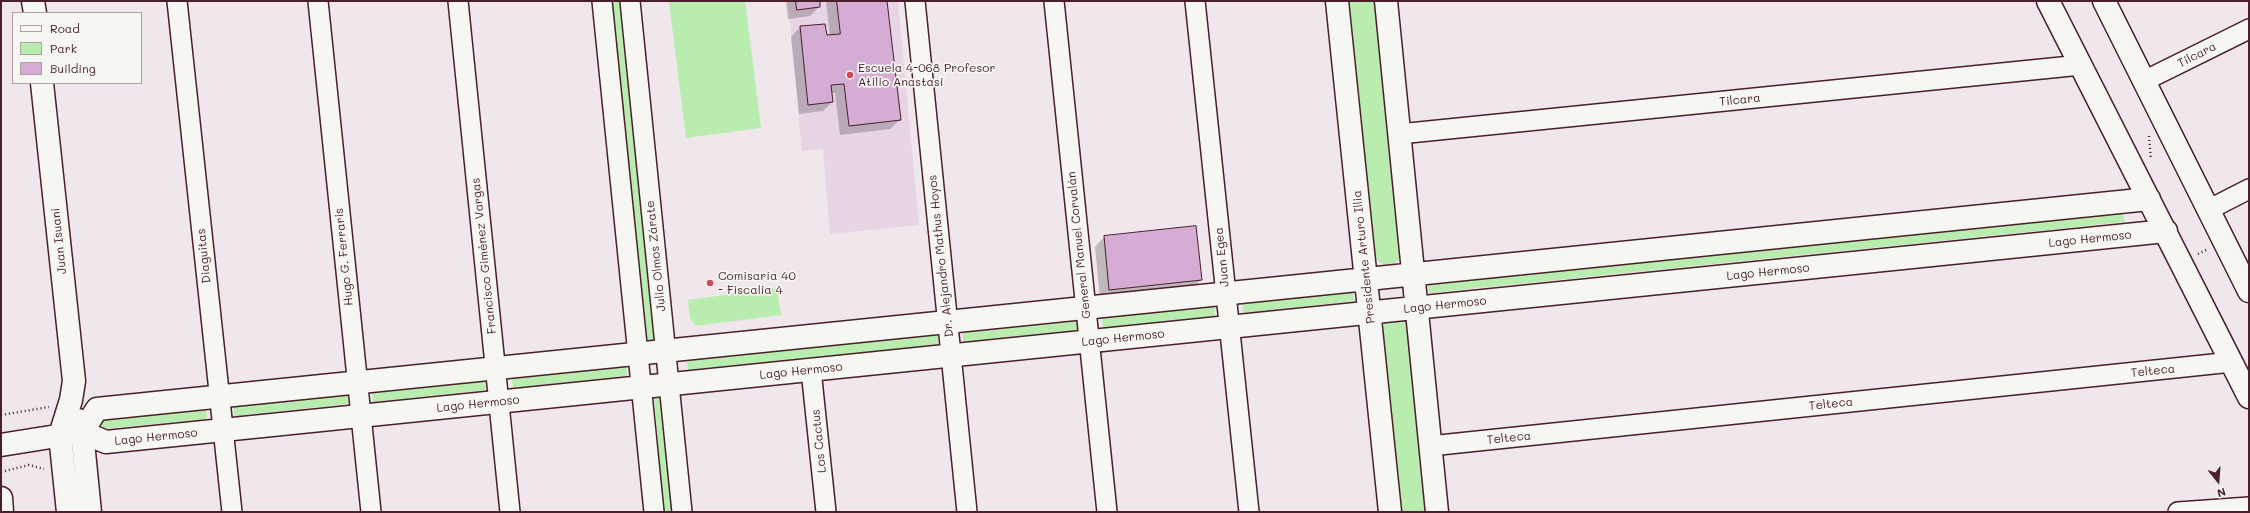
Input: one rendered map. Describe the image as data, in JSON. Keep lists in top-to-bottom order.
{
  "streets": {
    "main road": ["Lago Hermoso", "Juan Isuani", "Presidente Arturo Illia"],
    "street": [
      "Tilcara",
      "General Manuel Corvalán",
      "Diaguitas",
      "Francisco Giménez Vargas",
      "Julio Olmos Zárate",
      "Dr. Alejandro Mathus Hoyos",
      "Hugo G. Ferraris",
      "Juan Egea",
      "Telteca",
      "Los Cactus"
    ]
  },
  "crossings": [
    ["Lago Hermoso", "Juan Isuani"],
    ["Lago Hermoso", "General Manuel Corvalán"],
    ["Lago Hermoso", "Diaguitas"],
    ["Lago Hermoso", "Francisco Giménez Vargas"],
    ["Lago Hermoso", "Julio Olmos Zárate"],
    ["Lago Hermoso", "Dr. Alejandro Mathus Hoyos"],
    ["Lago Hermoso", "Hugo G. Ferraris"],
    ["Lago Hermoso", "Juan Egea"],
    ["Lago Hermoso", "Presidente Arturo Illia"],
    ["Lago Hermoso", "Los Cactus"]
  ],
  "places": ["Escuela 4-068 Profesor Atilio Anastasi", "Comisaría 40 - Fiscalia 4"],
  "legend": ["Road", "Park", "Building"],
  "north": "bottom"
}
